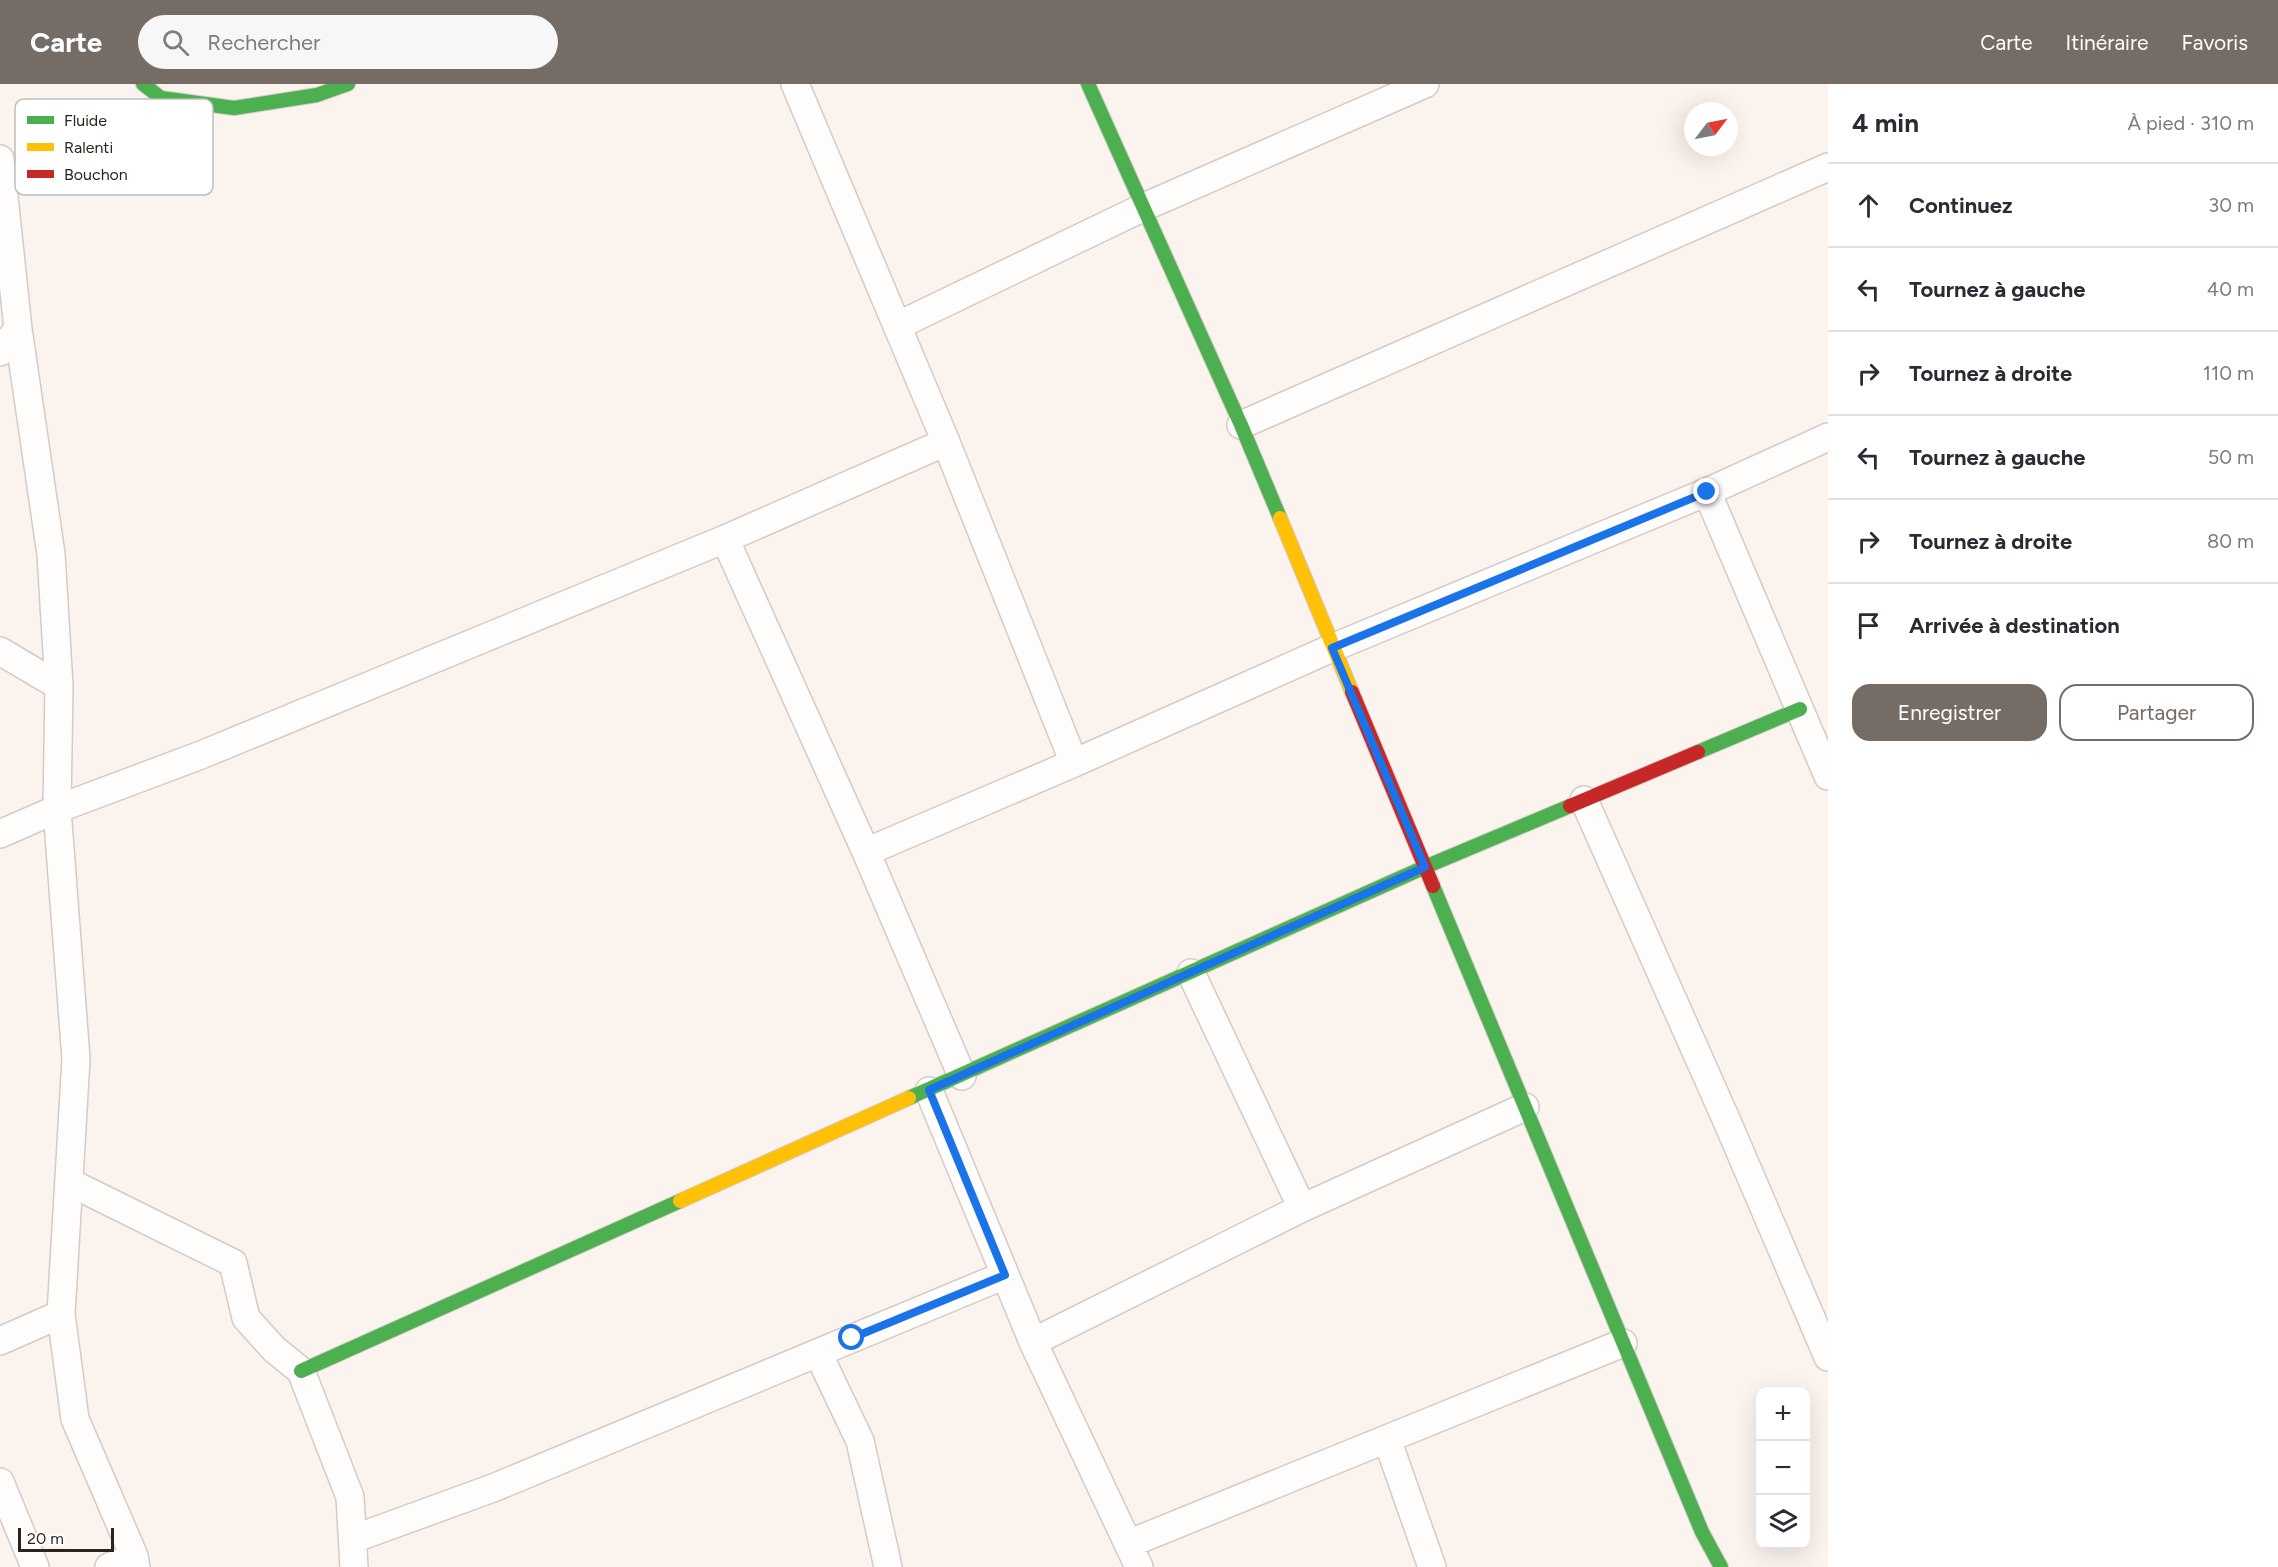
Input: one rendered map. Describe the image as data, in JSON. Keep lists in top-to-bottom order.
{
  "legend": ["Fluide", "Ralenti", "Bouchon"],
  "scale_bar": "20 m",
  "north": "top right",
  "page": {
    "header": "Carte",
    "search": "Rechercher",
    "nav": ["Carte", "Itinéraire", "Favoris"],
    "heading": ["4 min", "À pied · 310 m"],
    "list": [
      ["Continuez", "30 m"],
      ["Tournez à gauche", "40 m"],
      ["Tournez à droite", "110 m"],
      ["Tournez à gauche", "50 m"],
      ["Tournez à droite", "80 m"],
      "Arrivée à destination"
    ],
    "buttons": ["Enregistrer", "Partager"],
    "map_buttons": ["+", "−"],
    "scale": "20 m"
  }
}
